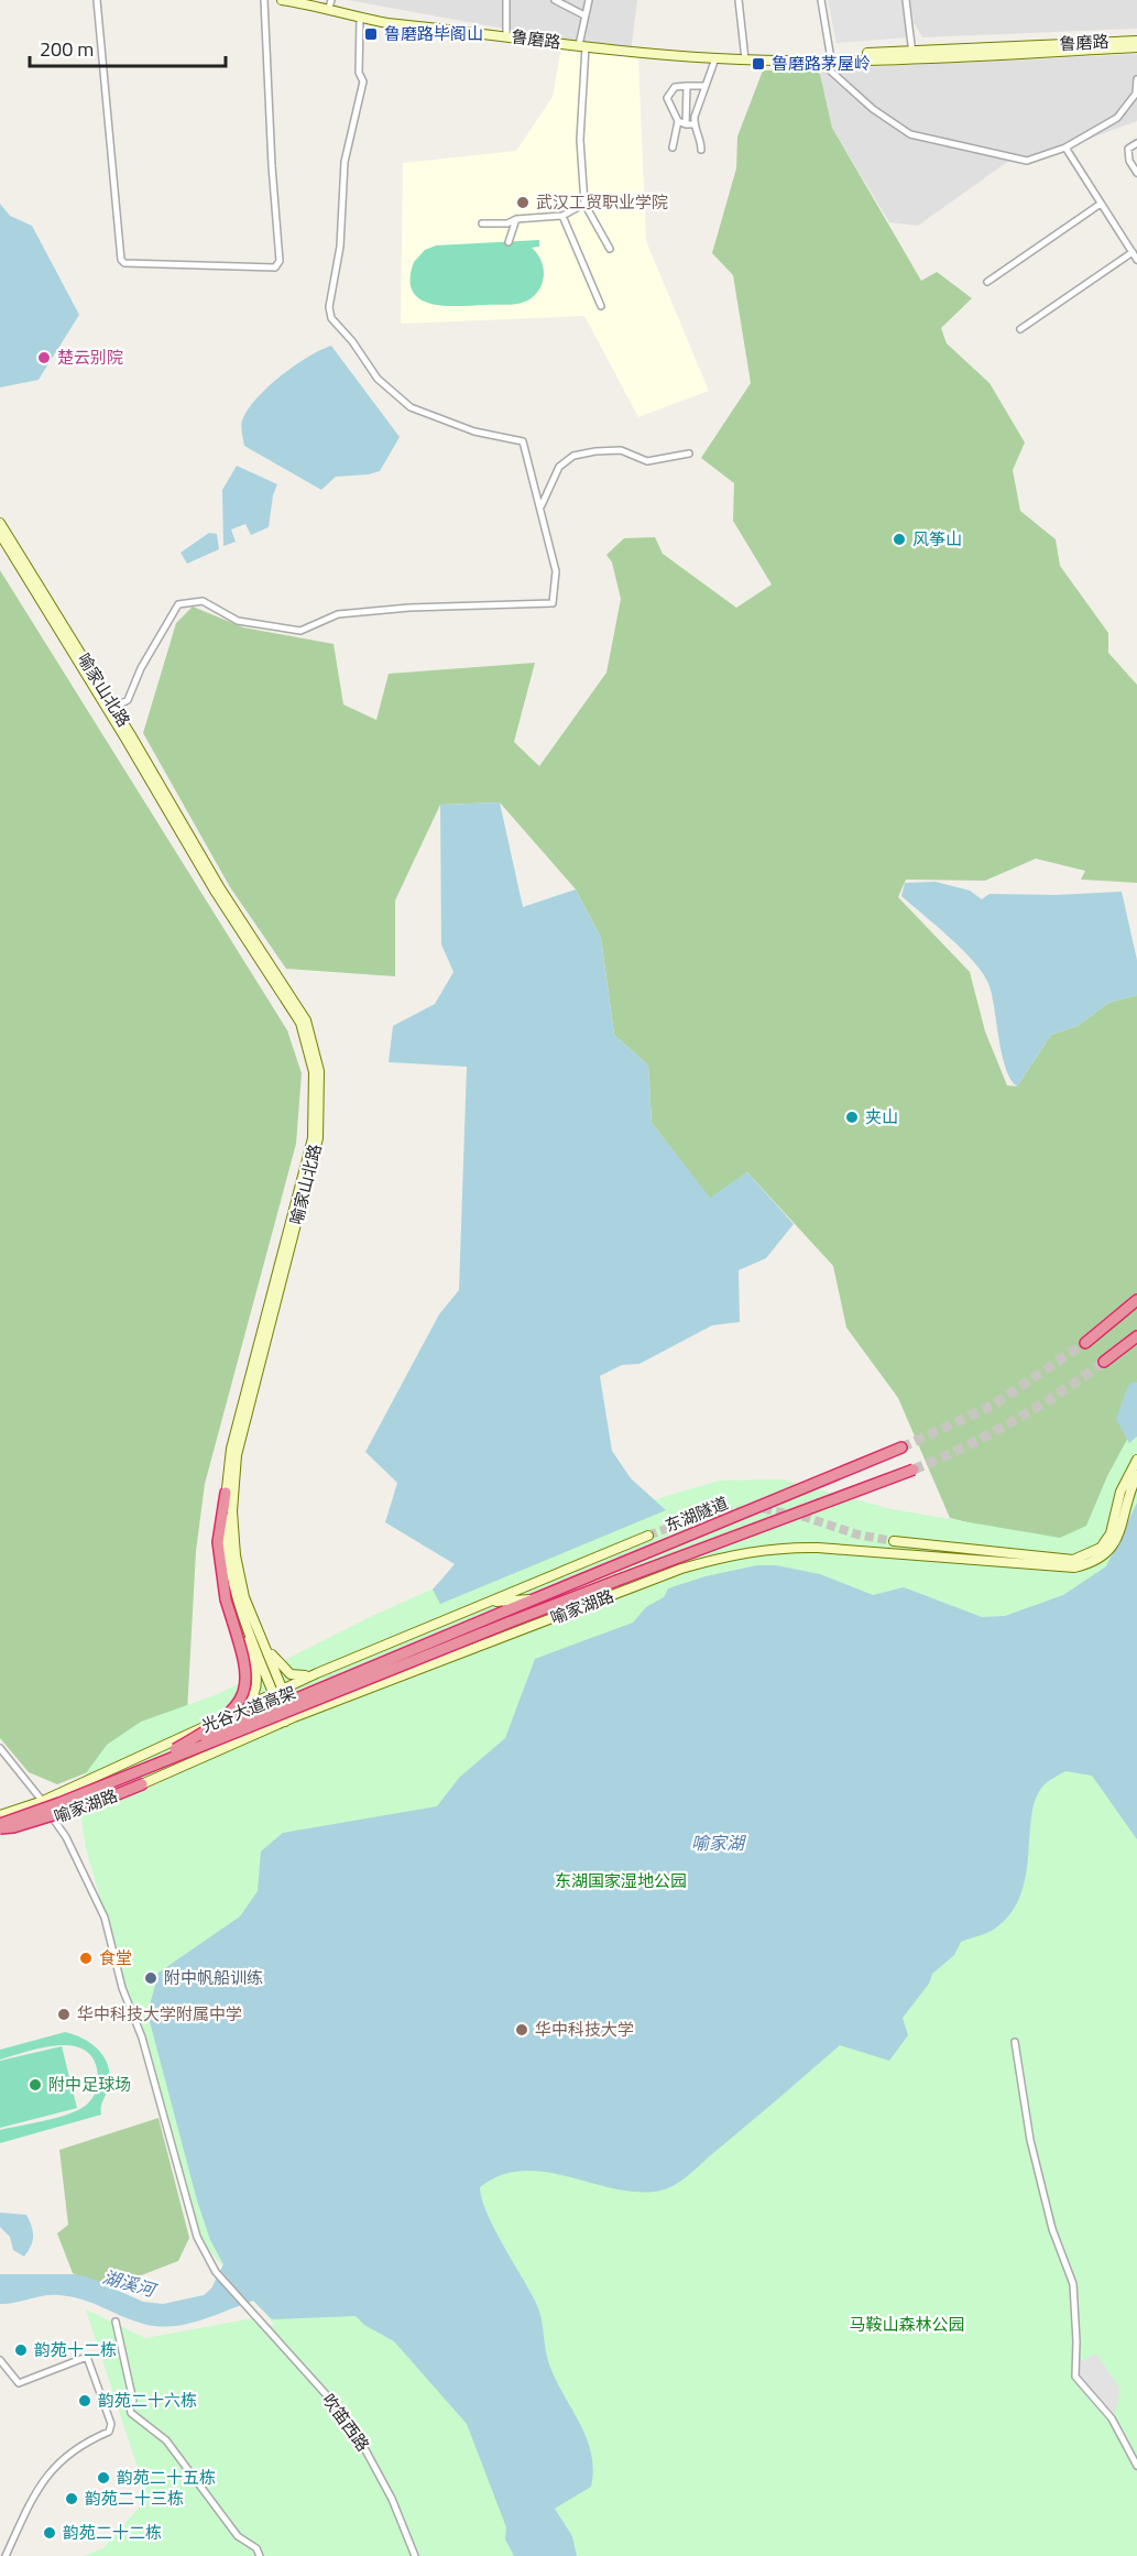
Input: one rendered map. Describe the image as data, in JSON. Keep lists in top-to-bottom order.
{
  "streets": {
    "highway": ["东湖隧道", "光谷大道高架"],
    "main road": ["鲁磨路", "喻家山北路", "喻家湖路"],
    "street": ["吹笛西路"]
  },
  "crossings": [
    ["喻家山北路", "喻家湖路"],
    ["东湖隧道", "光谷大道高架"],
    ["喻家湖路", "光谷大道高架"],
    ["喻家湖路", "吹笛西路"]
  ],
  "water": ["喻家湖", "湖溪河"],
  "parks": ["东湖国家湿地公园", "马鞍山森林公园"],
  "places": {
    "transit": ["鲁磨路毕阁山", "鲁磨路茅屋岭"],
    "other": [
      "武汉工贸职业学院",
      "楚云别院",
      "风筝山",
      "夹山",
      "食堂",
      "附中帆船训练",
      "华中科技大学附属中学",
      "华中科技大学",
      "附中足球场",
      "韵苑十二栋",
      "韵苑二十六栋",
      "韵苑二十五栋",
      "韵苑二十三栋",
      "韵苑二十二栋"
    ]
  },
  "scale_bar": "200 m"
}
